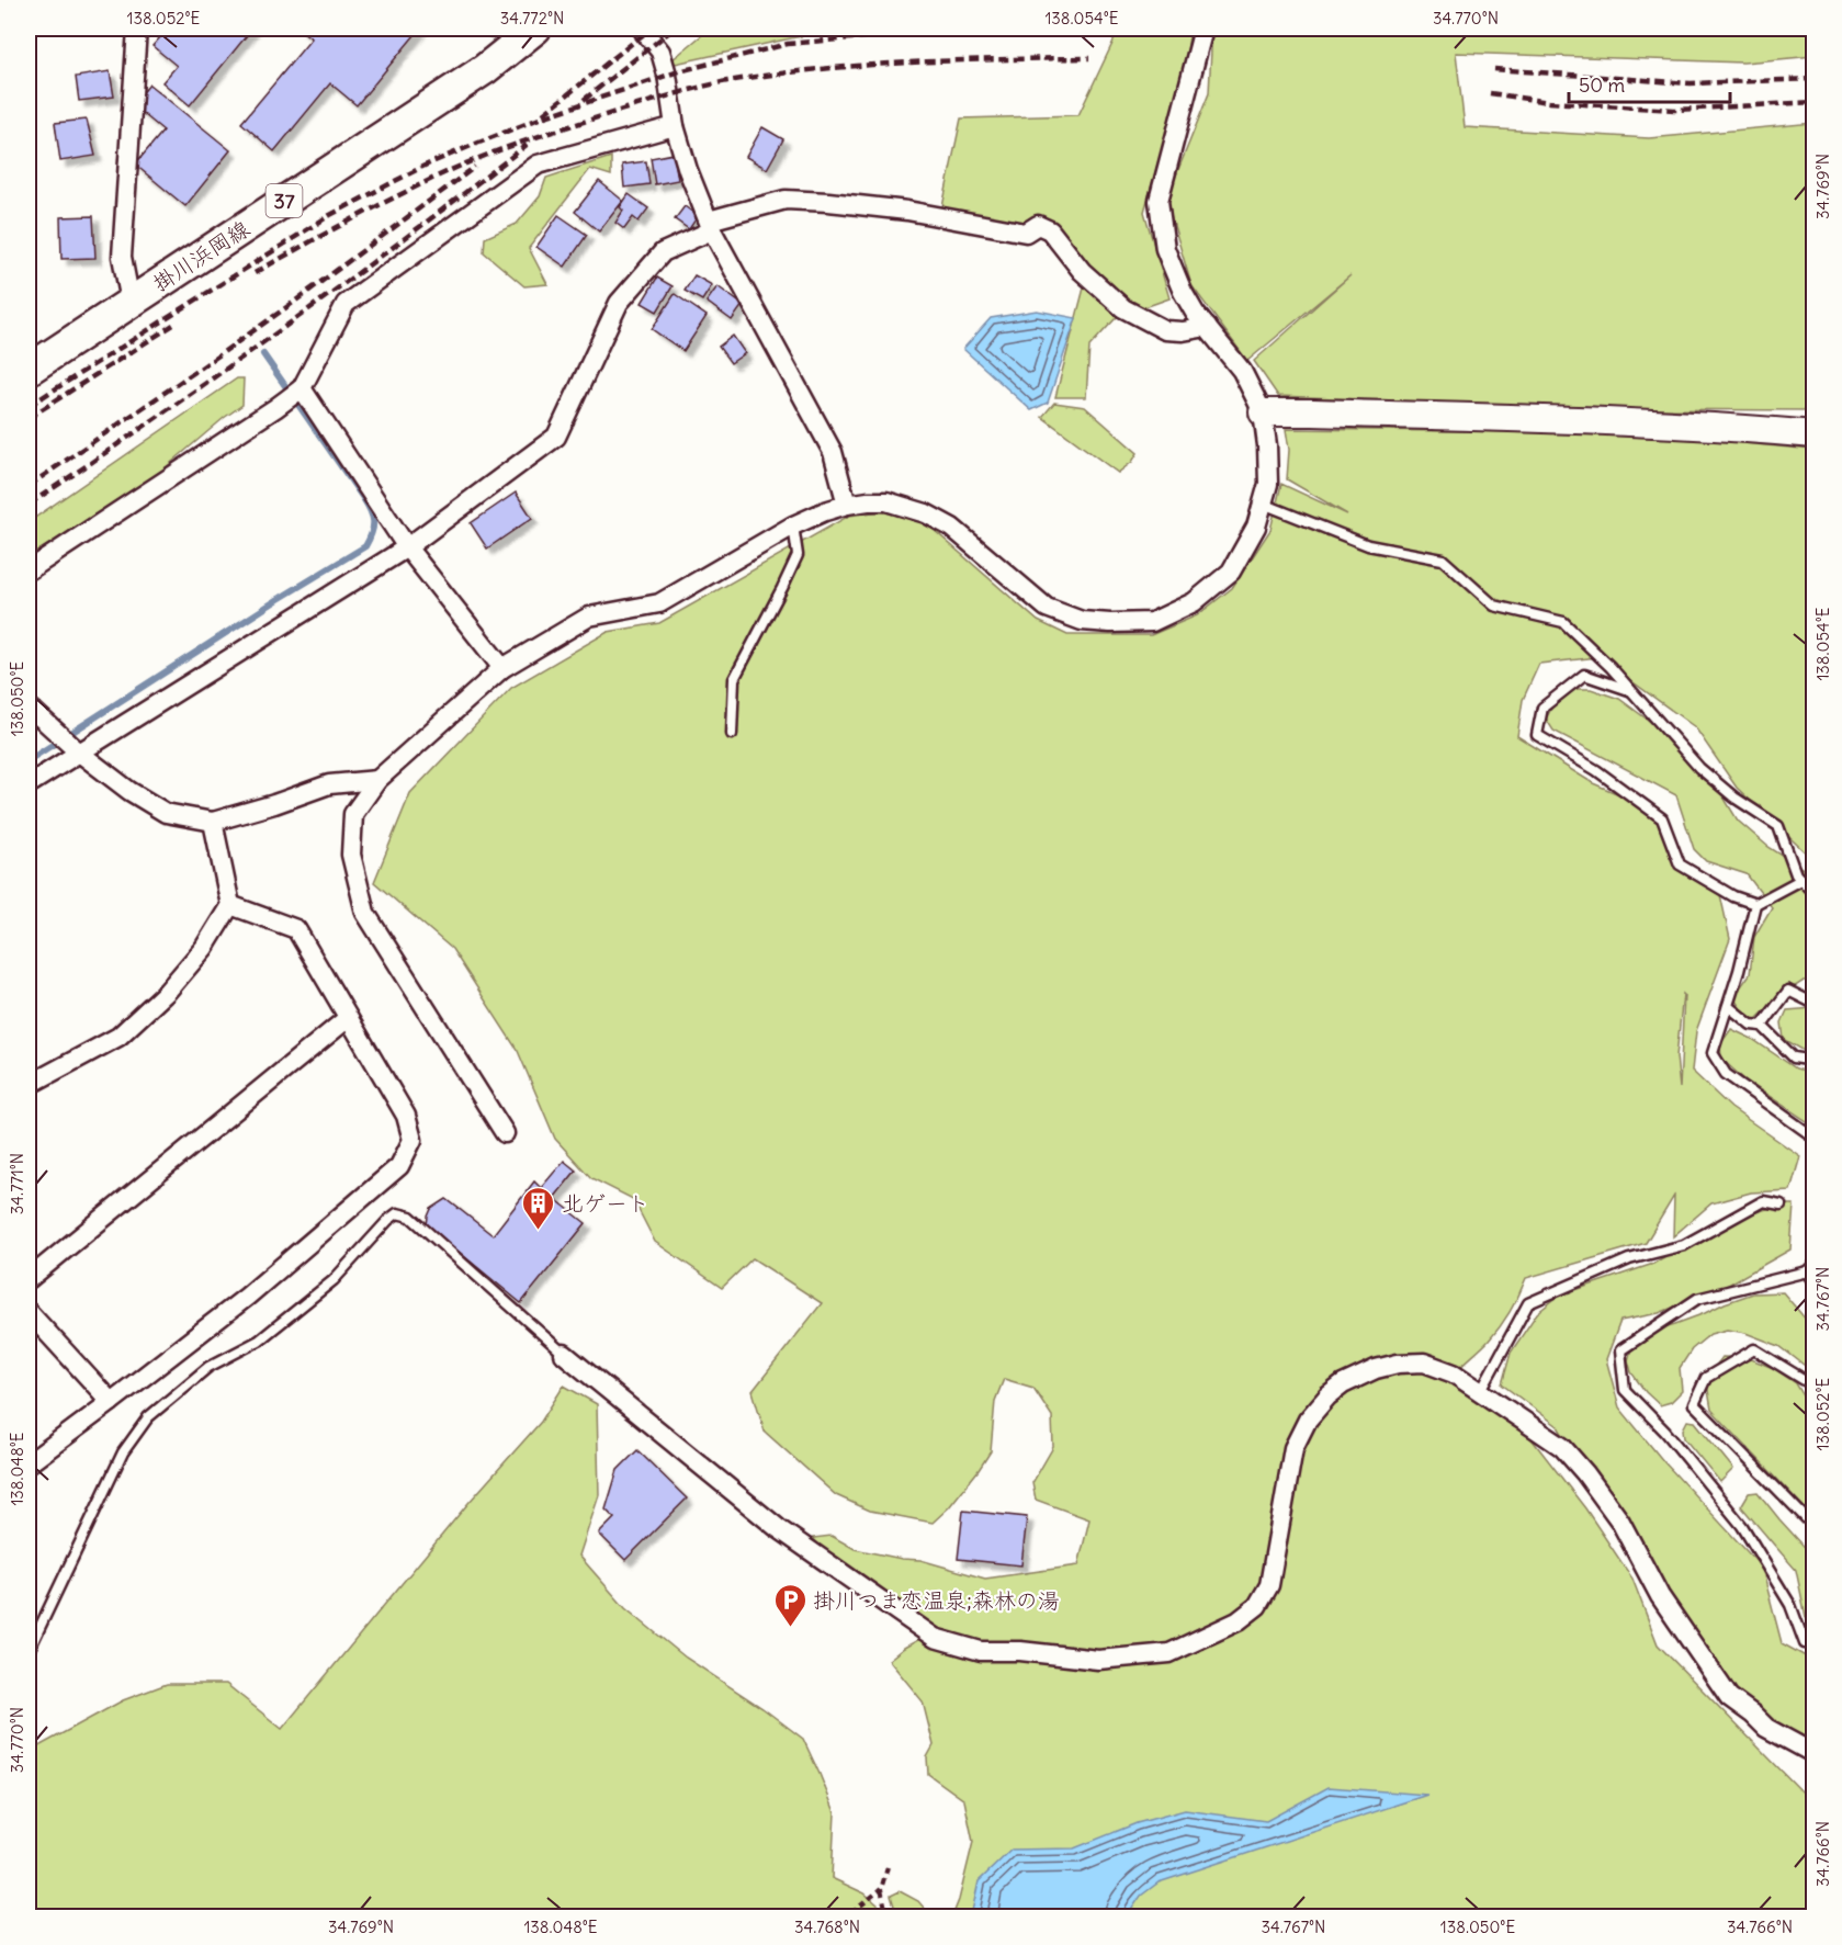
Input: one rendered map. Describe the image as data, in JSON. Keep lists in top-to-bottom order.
{
  "streets": {
    "main road": ["37", "掛川浜岡線"]
  },
  "places": {
    "building": ["北ゲート"],
    "parking": ["掛川つま恋温泉;森林の湯"]
  },
  "scale_bar": "50 m",
  "coordinates": [
    "138.052°E",
    "34.772°N",
    "138.054°E",
    "34.770°N",
    "34.769°N",
    "138.050°E",
    "34.771°N",
    "34.767°N",
    "138.048°E",
    "34.766°N",
    "34.768°N"
  ]
}
